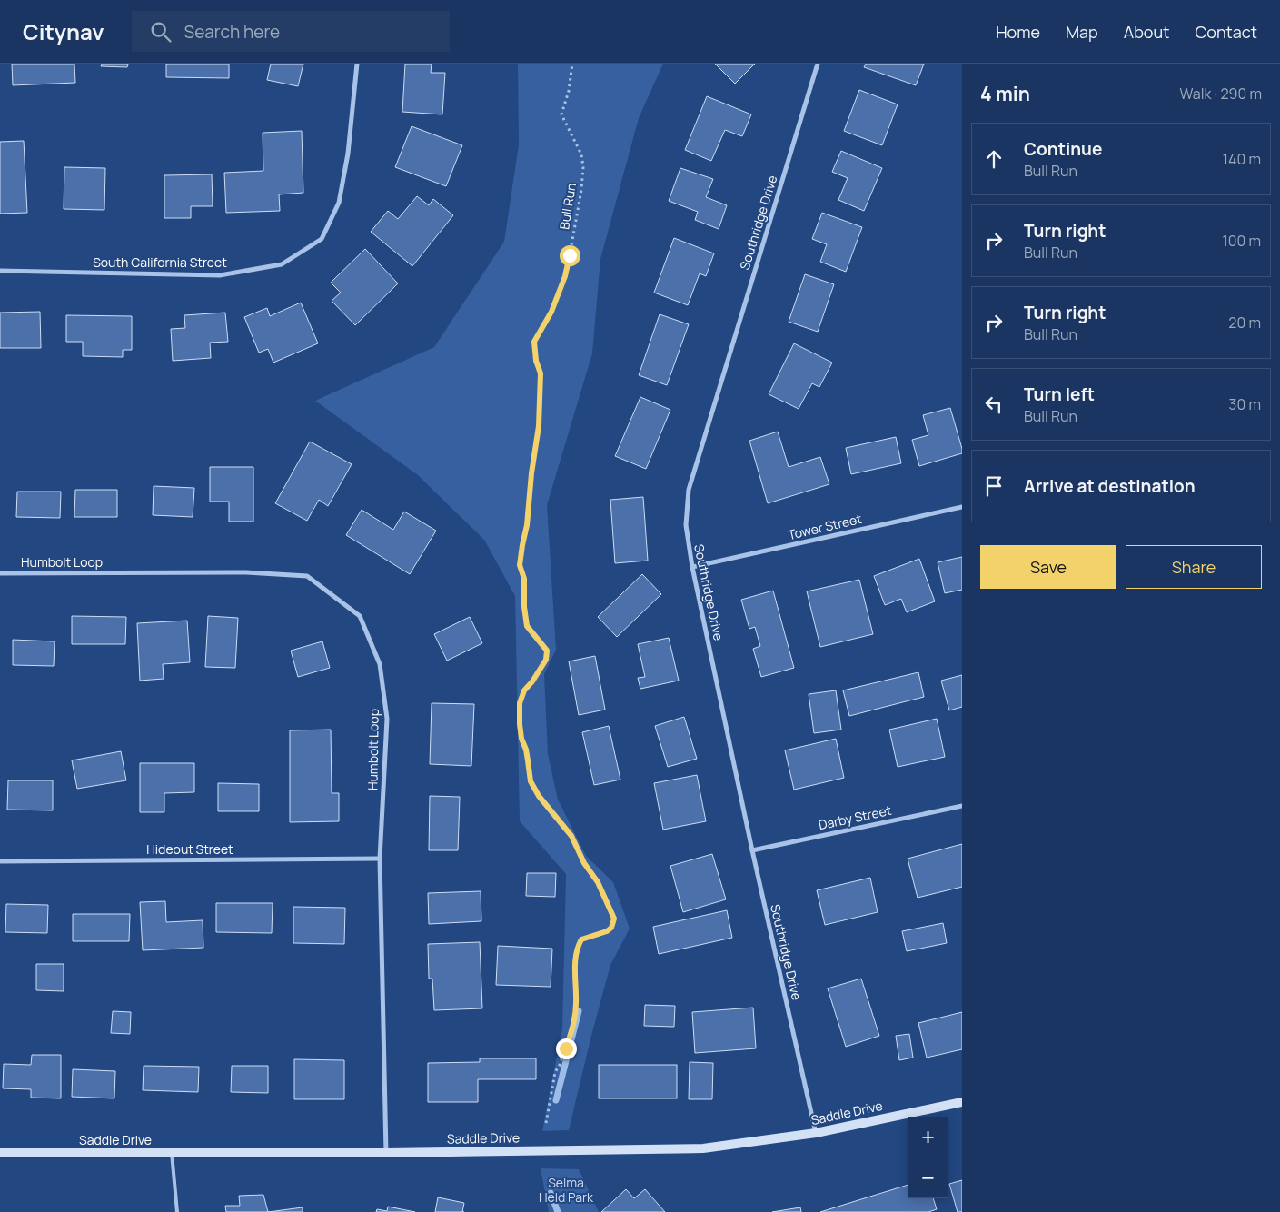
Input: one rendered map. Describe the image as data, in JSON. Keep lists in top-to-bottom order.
{
  "streets": {
    "street": [
      "Southridge Drive",
      "South California Street",
      "Tower Street",
      "Humbolt Loop",
      "Darby Street",
      "Hideout Street",
      "Saddle Drive"
    ],
    "path": ["Bull Run"]
  },
  "crossings": [
    ["Southridge Drive", "Tower Street"],
    ["Southridge Drive", "Darby Street"],
    ["Southridge Drive", "Saddle Drive"],
    ["Humbolt Loop", "Hideout Street"],
    ["Humbolt Loop", "Saddle Drive"]
  ],
  "parks": ["Selma Held Park"],
  "page": {
    "header": "Citynav",
    "search": "Search here",
    "nav": [
      "Home",
      "Map",
      "About",
      "Contact"
    ],
    "heading": ["4 min", "Walk · 290 m"],
    "list": [
      ["Continue", "Bull Run", "140 m"],
      ["Turn right", "Bull Run", "100 m"],
      ["Turn right", "Bull Run", "20 m"],
      ["Turn left", "Bull Run", "30 m"],
      "Arrive at destination"
    ],
    "buttons": ["Save", "Share"],
    "map_buttons": ["+", "−"]
  }
}
